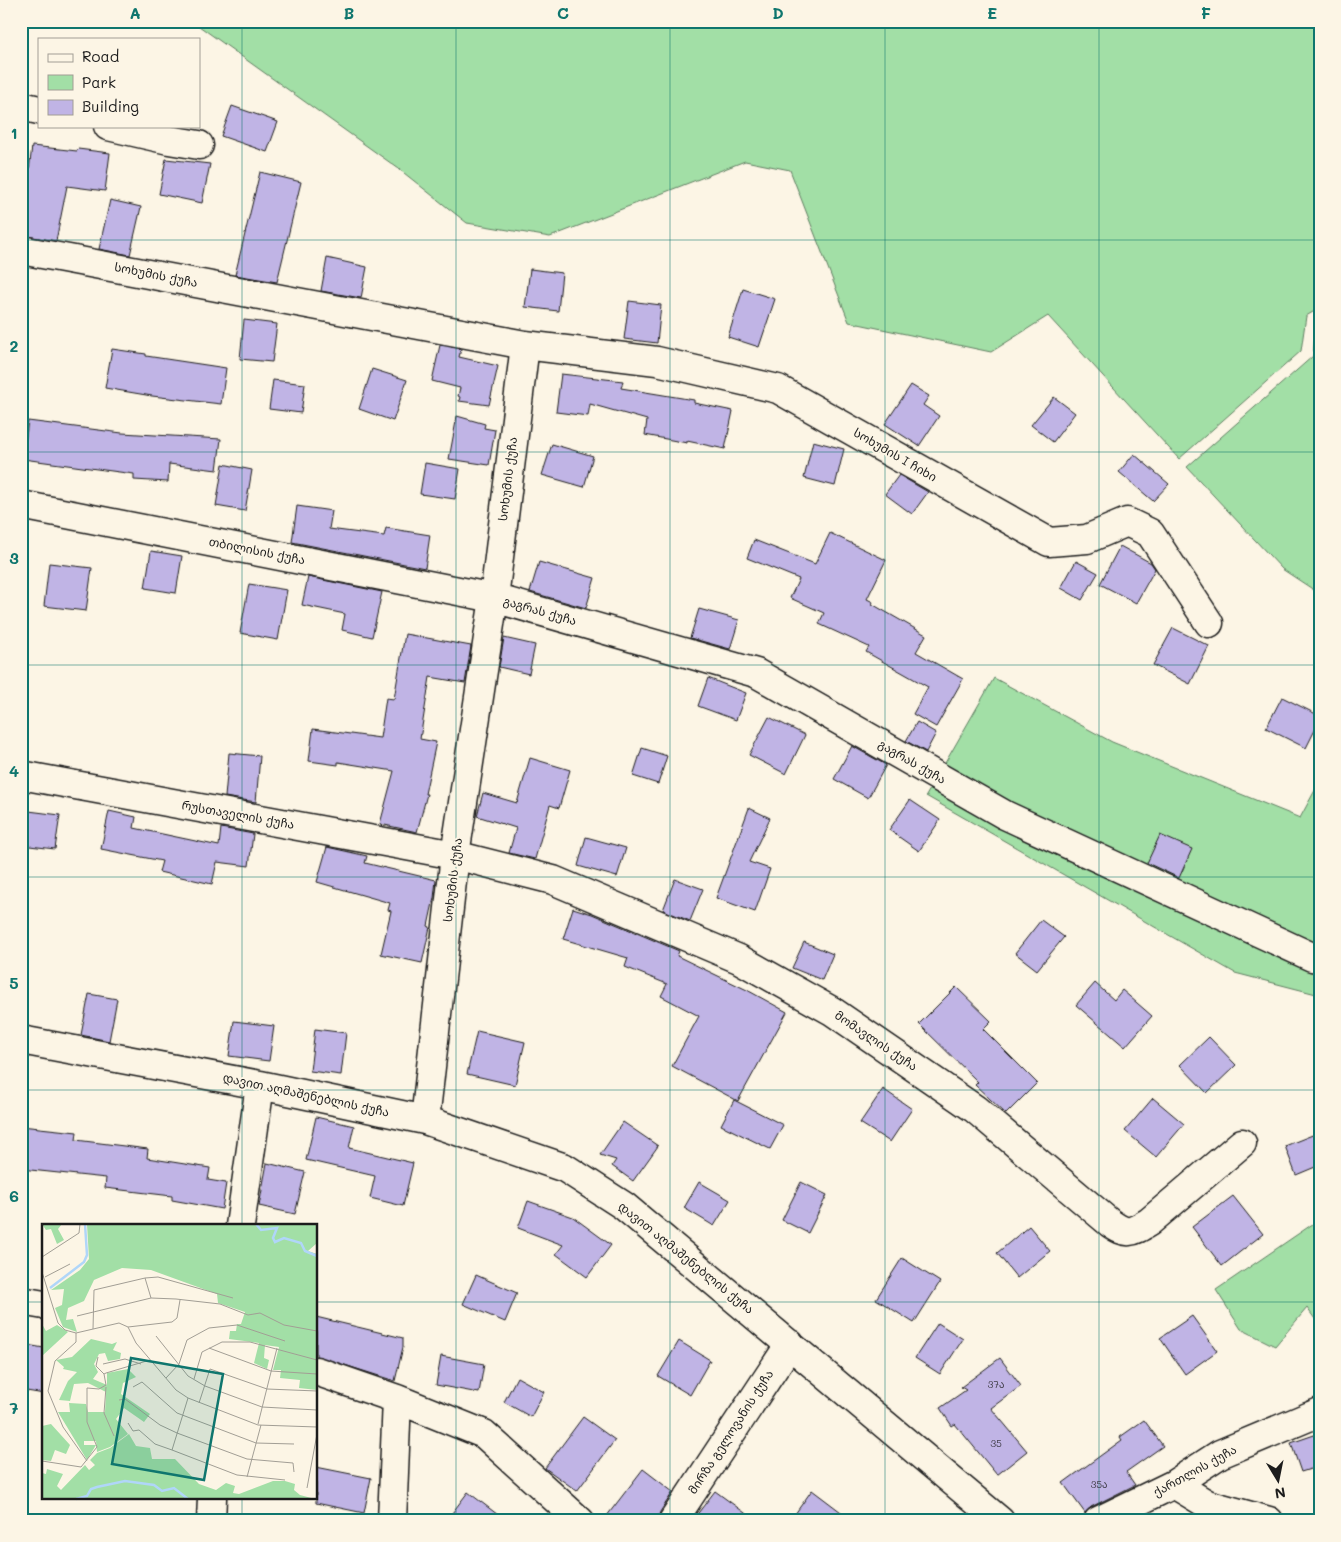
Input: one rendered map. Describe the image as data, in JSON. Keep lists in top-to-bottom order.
{
  "streets": {
    "street": [
      "სოხუმის ქუჩა",
      "სოხუმის I ჩიხი",
      "თბილისის ქუჩა",
      "გაგრას ქუჩა",
      "რუსთაველის ქუჩა",
      "მომავლის ქუჩა",
      "დავით აღმაშენებლის ქუჩა",
      "მირზა გელოვანის ქუჩა",
      "ქართლის ქუჩა"
    ]
  },
  "crossings": [
    ["სოხუმის ქუჩა", "სოხუმის I ჩიხი"],
    ["სოხუმის ქუჩა", "თბილისის ქუჩა"],
    ["სოხუმის ქუჩა", "გაგრას ქუჩა"],
    ["სოხუმის ქუჩა", "რუსთაველის ქუჩა"],
    ["სოხუმის ქუჩა", "მომავლის ქუჩა"],
    ["სოხუმის ქუჩა", "დავით აღმაშენებლის ქუჩა"],
    ["თბილისის ქუჩა", "გაგრას ქუჩა"],
    ["რუსთაველის ქუჩა", "მომავლის ქუჩა"],
    ["დავით აღმაშენებლის ქუჩა", "მირზა გელოვანის ქუჩა"]
  ],
  "house_numbers": ["37ა", "35", "35ა"],
  "legend": ["Road", "Park", "Building"],
  "north": "bottom",
  "grid": {
    "columns": [
      "A",
      "B",
      "C",
      "D",
      "E",
      "F"
    ],
    "rows": [
      "1",
      "2",
      "3",
      "4",
      "5",
      "6",
      "7"
    ]
  }
}
